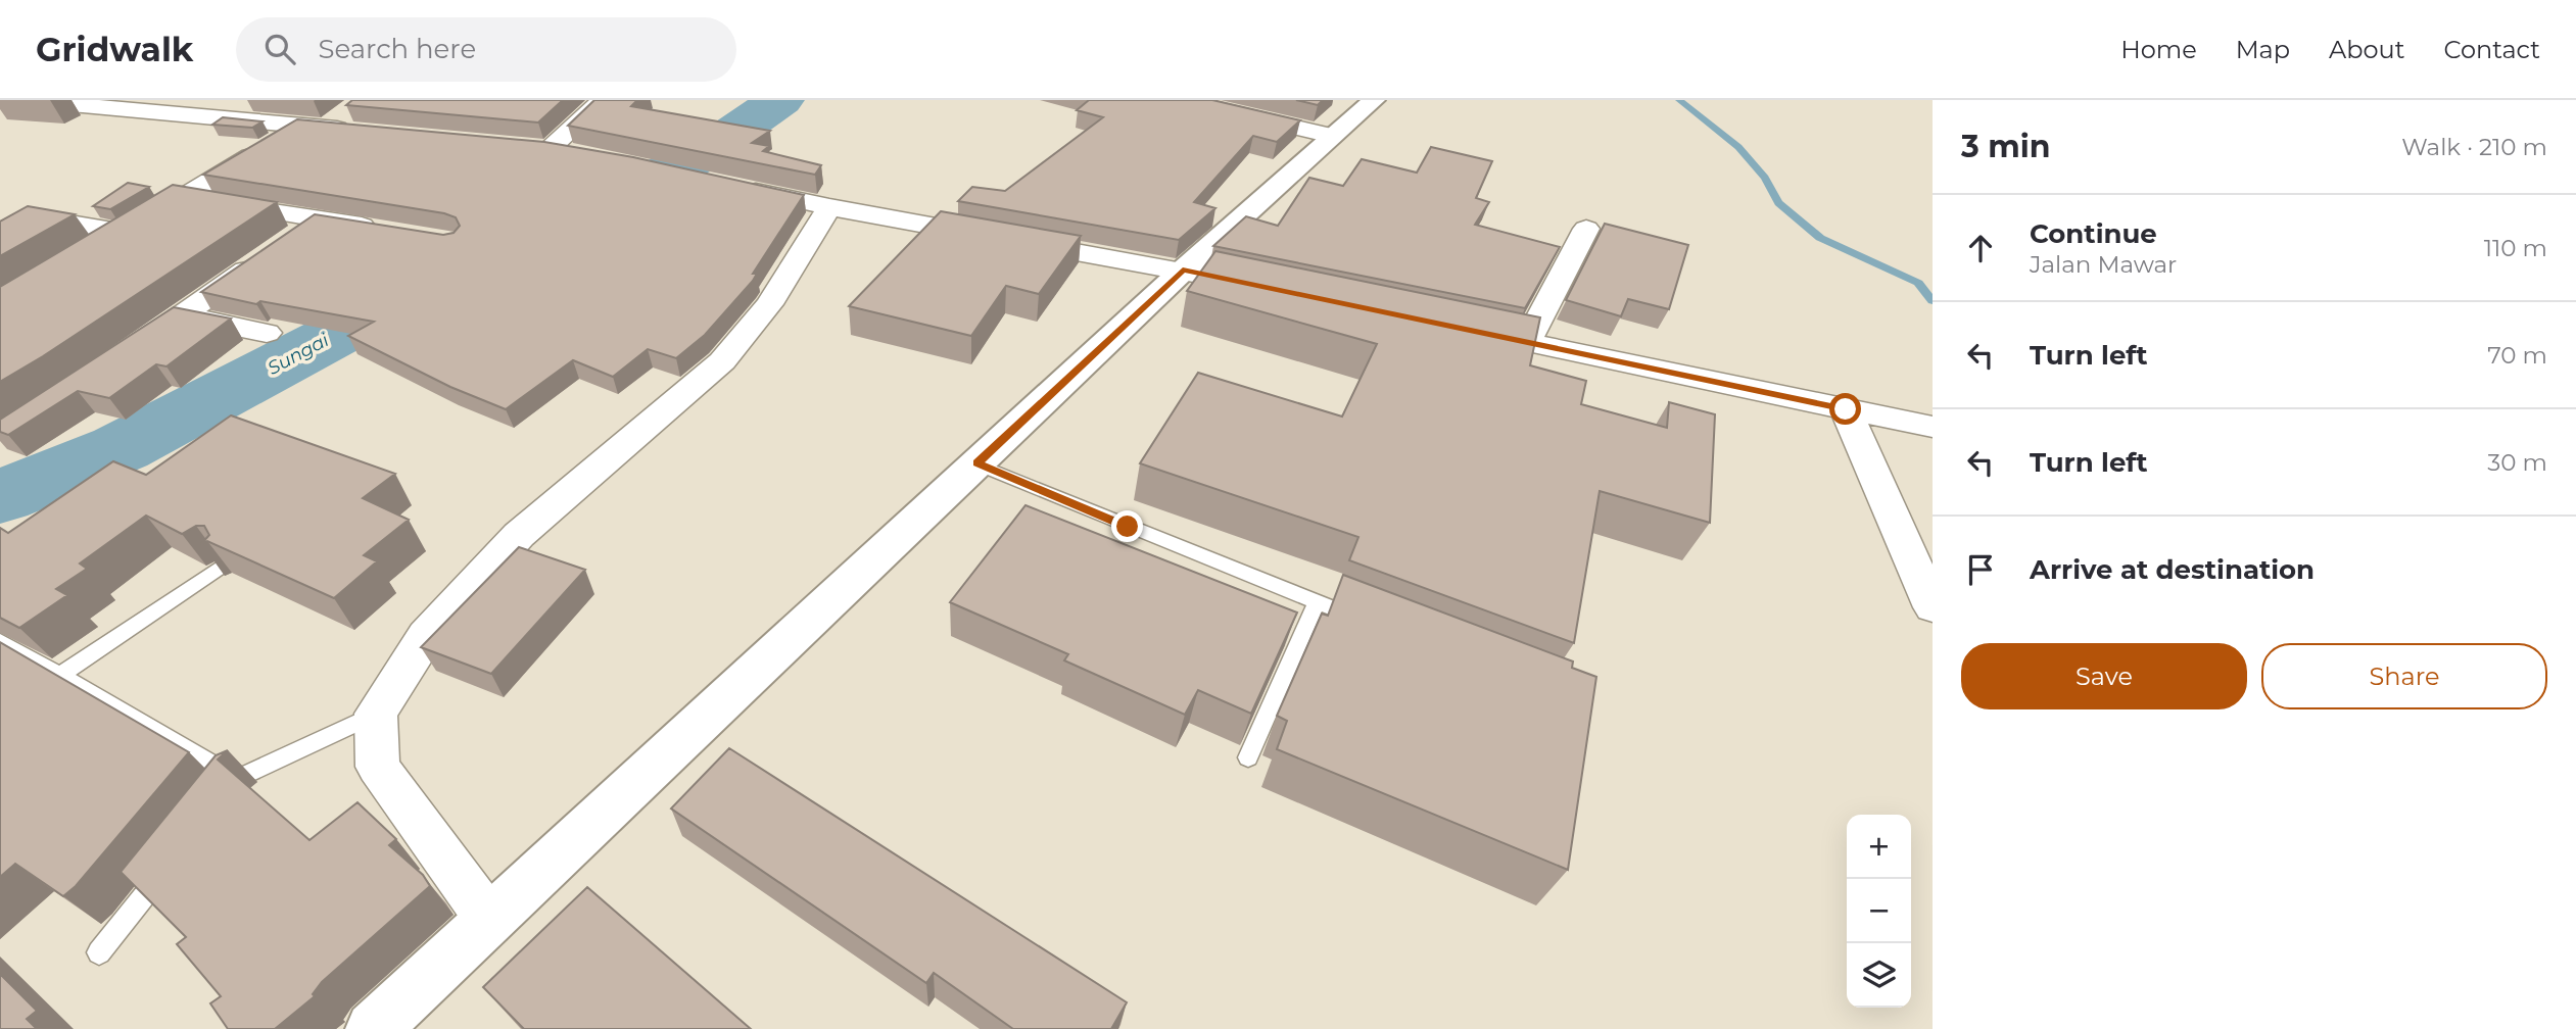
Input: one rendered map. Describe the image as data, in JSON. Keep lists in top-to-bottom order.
{
  "water": ["Sungai"],
  "page": {
    "header": "Gridwalk",
    "search": "Search here",
    "nav": [
      "Home",
      "Map",
      "About",
      "Contact"
    ],
    "heading": ["3 min", "Walk · 210 m"],
    "list": [
      ["Continue", "Jalan Mawar", "110 m"],
      ["Turn left", "70 m"],
      ["Turn left", "30 m"],
      "Arrive at destination"
    ],
    "buttons": ["Save", "Share"],
    "map_buttons": ["+", "−"]
  }
}
